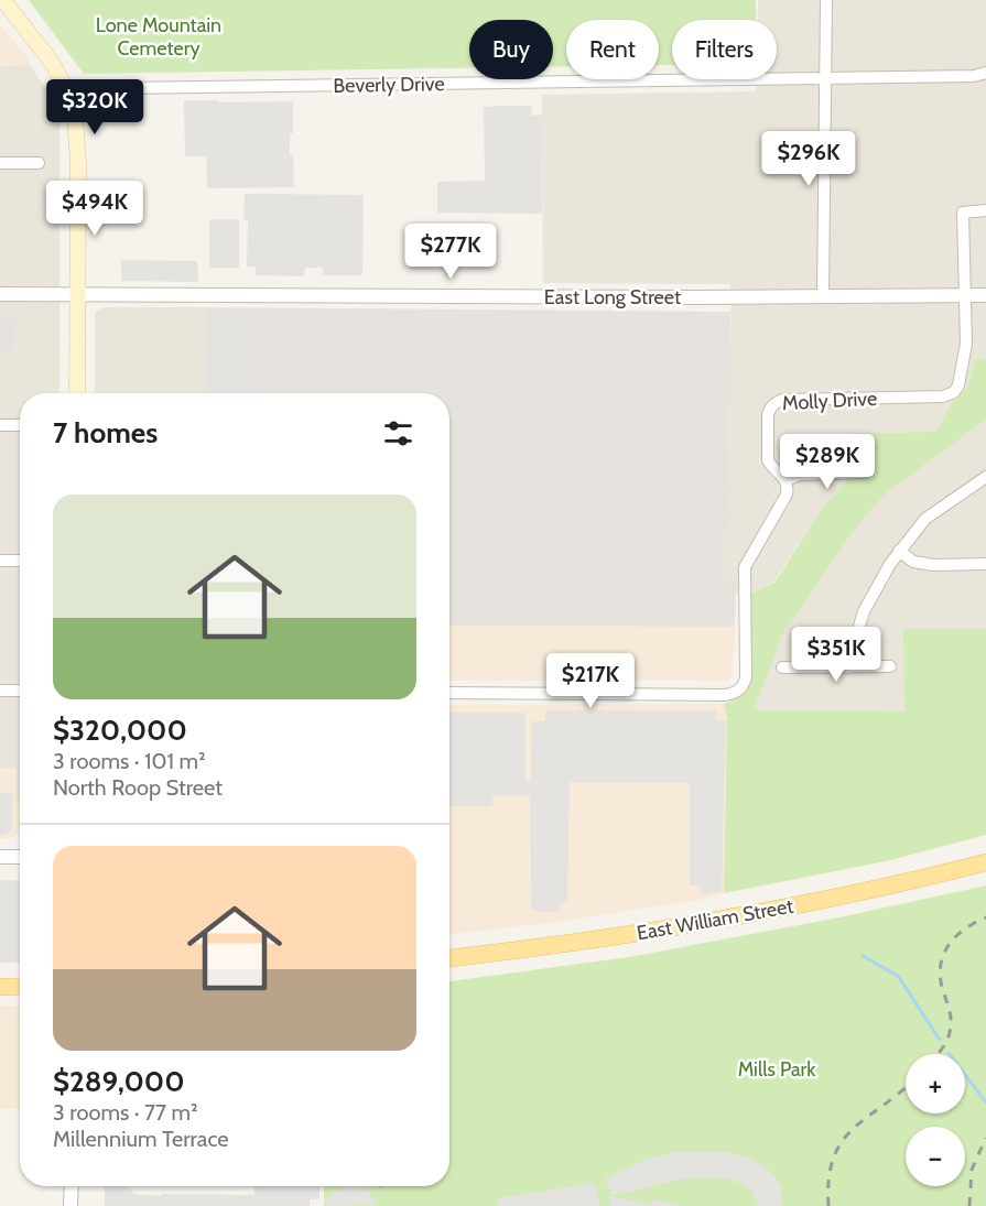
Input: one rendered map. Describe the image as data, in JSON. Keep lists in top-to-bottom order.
{
  "streets": {
    "main road": ["East William Street"],
    "street": ["Beverly Drive", "East Long Street", "Molly Drive"]
  },
  "crossings": [
    ["East Long Street", "Molly Drive"]
  ],
  "parks": ["Lone Mountain Cemetery", "Mills Park"],
  "page": {
    "chip": ["Buy", "Rent", "Filters"],
    "price": [
      "$320K",
      "$296K",
      "$494K",
      "$277K",
      "$289K",
      "$351K",
      "$217K"
    ],
    "heading": "7 homes",
    "list": [
      {
        "name": "$320,000",
        "note": "3 rooms · 101 m² · North Roop Street"
      },
      {
        "name": "$289,000",
        "note": "3 rooms · 77 m² · Millennium Terrace"
      }
    ],
    "map_buttons": ["+", "−"]
  }
}
